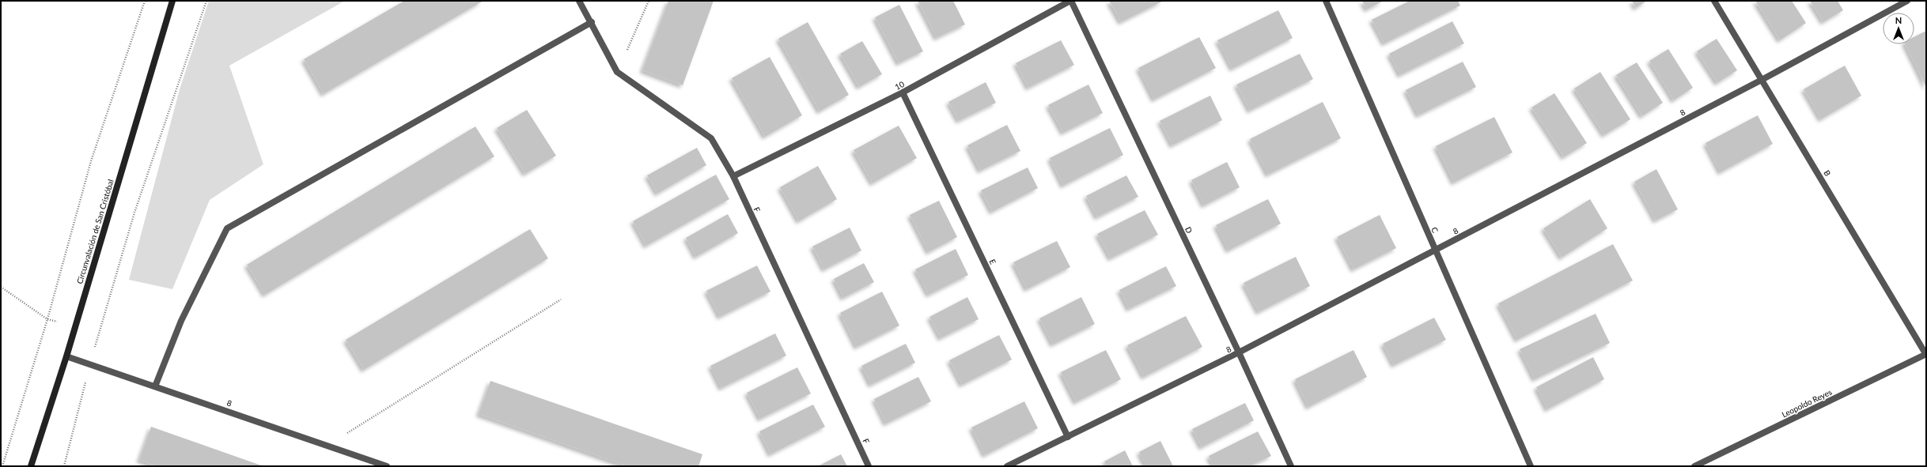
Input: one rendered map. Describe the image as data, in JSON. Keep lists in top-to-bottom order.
{
  "streets": {
    "main road": ["Circunvalación de San Cristóbal"],
    "street": [
      "10",
      "8",
      "B",
      "F",
      "D",
      "C",
      "E",
      "Leopoldo Reyes"
    ]
  },
  "crossings": [
    ["10", "F"],
    ["10", "D"],
    ["10", "E"],
    ["8", "B"],
    ["8", "D"],
    ["8", "C"],
    ["8", "Circunvalación de San Cristóbal"],
    ["8", "E"],
    ["B", "Leopoldo Reyes"]
  ],
  "north": "top"
}
